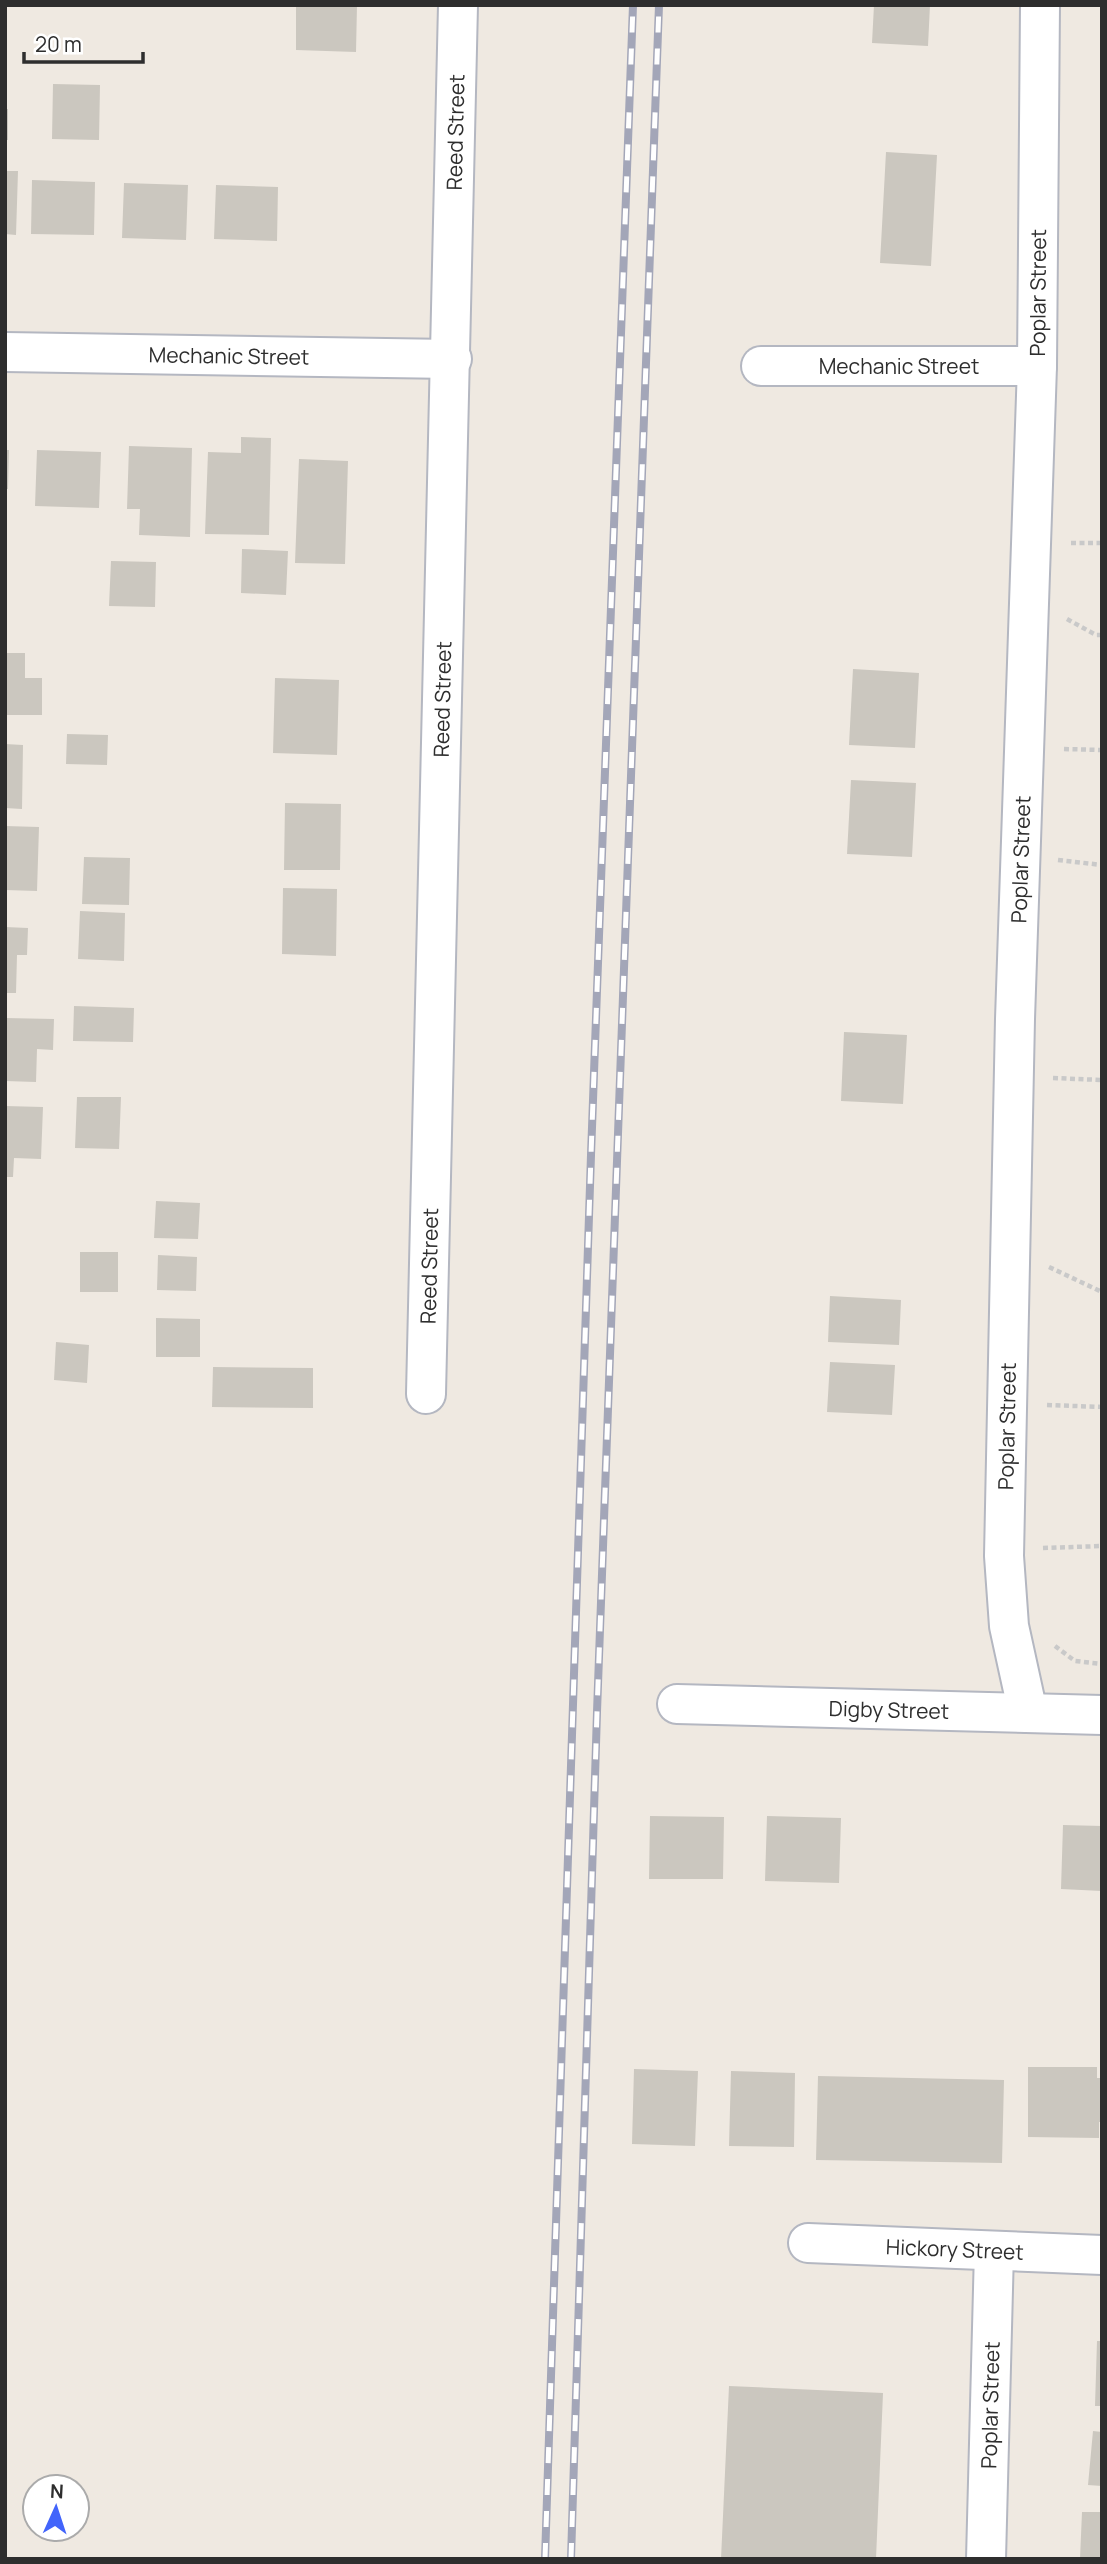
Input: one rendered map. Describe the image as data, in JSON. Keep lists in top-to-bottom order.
{
  "streets": {
    "street": [
      "Reed Street",
      "Poplar Street",
      "Mechanic Street",
      "Digby Street",
      "Hickory Street"
    ]
  },
  "crossings": [
    ["Reed Street", "Mechanic Street"],
    ["Poplar Street", "Mechanic Street"],
    ["Poplar Street", "Digby Street"],
    ["Poplar Street", "Hickory Street"]
  ],
  "scale_bar": "20 m",
  "north": "top"
}
